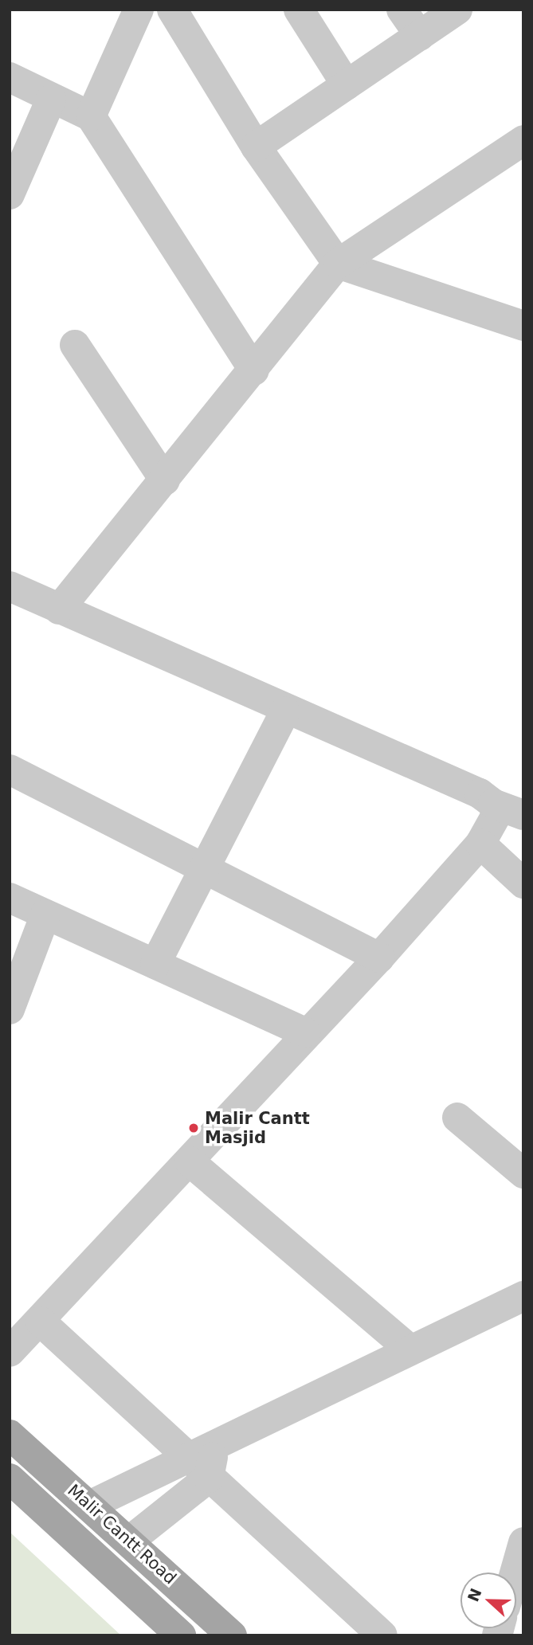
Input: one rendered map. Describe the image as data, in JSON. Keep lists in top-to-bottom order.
{
  "streets": {
    "main road": ["Malir Cantt Road"]
  },
  "places": ["Malir Cantt Masjid"],
  "north": "left"
}
